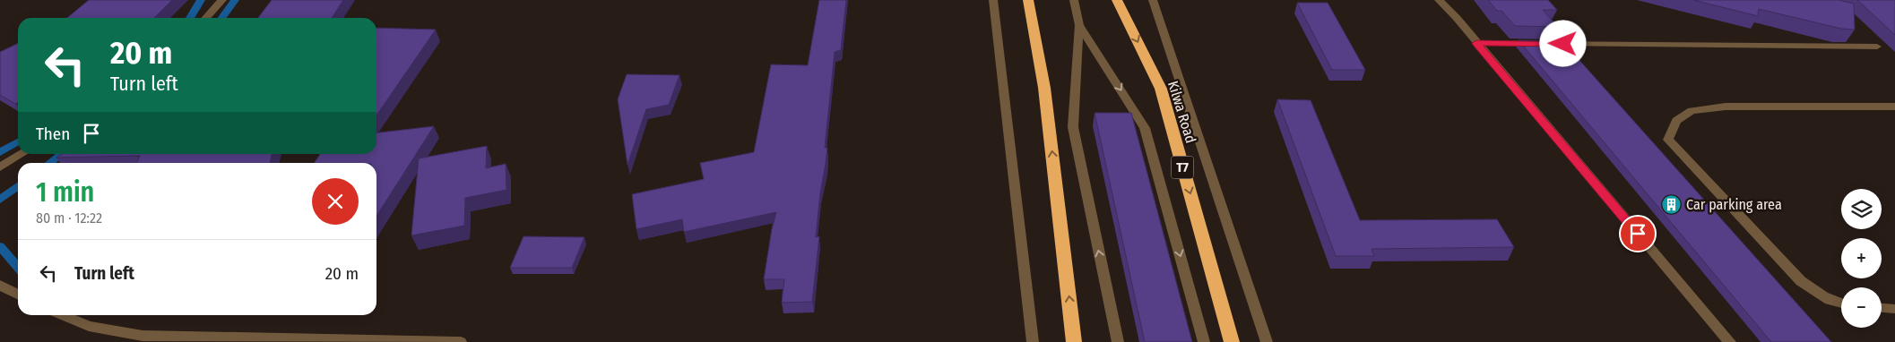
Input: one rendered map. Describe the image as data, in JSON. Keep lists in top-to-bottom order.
{
  "streets": {
    "highway": ["Kilwa Road", "T7"]
  },
  "one_way": ["Kilwa Road"],
  "places": {
    "building": ["Car parking area"]
  },
  "page": {
    "turn": ["20 m", "Turn left"],
    "then": "Then",
    "heading": ["1 min", "80 m · 12:22"],
    "map_buttons": ["+", "−"],
    "list": [
      {
        "name": "Turn left",
        "value": "20 m"
      }
    ]
  }
}
